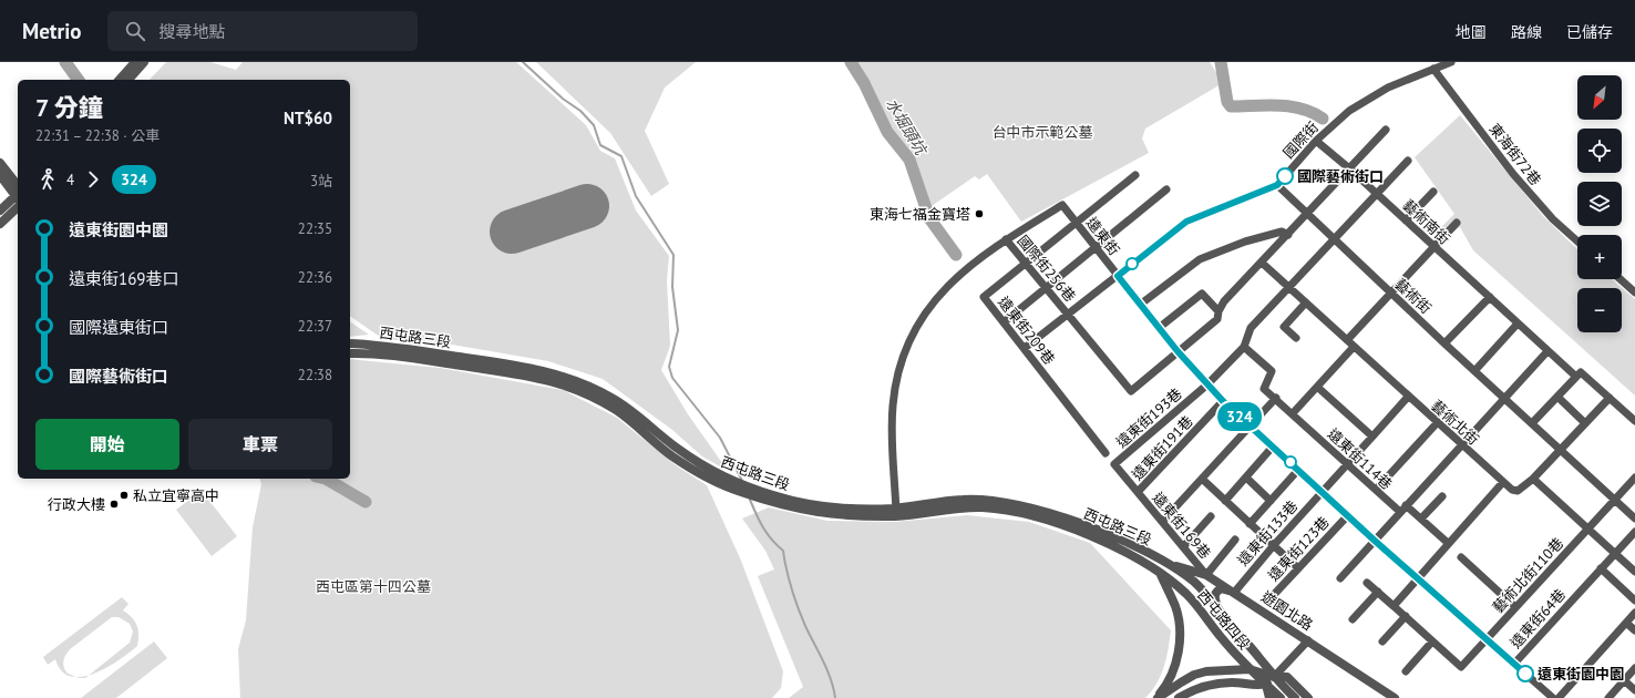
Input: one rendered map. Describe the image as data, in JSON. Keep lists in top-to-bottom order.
{
  "streets": {
    "street": [
      "國際街",
      "東海街72巷",
      "藝術南街",
      "遠東街",
      "國際街256巷",
      "藝術街",
      "遠東街209巷",
      "西屯路三段",
      "遠東街193巷",
      "藝術北街",
      "遠東街191巷",
      "遠東街114巷",
      "遠東街169巷",
      "遠東街133巷",
      "遠東街123巷",
      "藝術北街110巷",
      "遊園北路",
      "遠東街64巷",
      "西屯路四段"
    ]
  },
  "crossings": [
    ["國際街", "東海街72巷"],
    ["國際街", "藝術南街"],
    ["國際街", "遠東街"],
    ["國際街", "國際街256巷"],
    ["國際街", "藝術街"],
    ["國際街", "遠東街209巷"],
    ["遠東街", "國際街256巷"],
    ["遠東街", "遠東街209巷"],
    ["遠東街", "西屯路三段"],
    ["遠東街", "遠東街193巷"],
    ["遠東街", "遠東街191巷"],
    ["遠東街", "遠東街133巷"],
    ["遠東街", "遠東街123巷"],
    ["遠東街", "藝術北街110巷"],
    ["遠東街", "遠東街64巷"],
    ["國際街256巷", "遠東街209巷"],
    ["藝術街", "藝術北街110巷"],
    ["西屯路三段", "遊園北路"],
    ["西屯路三段", "西屯路四段"],
    ["遠東街193巷", "遠東街191巷"],
    ["遠東街193巷", "遠東街169巷"],
    ["藝術北街", "遠東街133巷"],
    ["遠東街191巷", "遠東街169巷"],
    ["遠東街114巷", "遠東街133巷"],
    ["遠東街169巷", "遊園北路"],
    ["遠東街133巷", "遊園北路"],
    ["遊園北路", "西屯路四段"]
  ],
  "water": ["水堀頭坑"],
  "parks": ["台中市示範公墓", "西屯區第十四公墓"],
  "places": [
    "國際藝術街口",
    "東海七福金寶塔",
    "私立宜寧高中",
    "行政大樓",
    "遠東街園中園"
  ],
  "lines": ["bus line 324"],
  "north": "bottom left",
  "page": {
    "header": "Metrio",
    "search": "搜尋地點",
    "nav": ["地圖", "路線", "已儲存"],
    "on_map": "324",
    "map_buttons": ["+", "−"],
    "heading": ["7 分鐘", "22:31 – 22:38 · 公車", "NT$60"],
    "legs": ["4", "324", "3站"],
    "list": [
      {
        "name": "遠東街園中園",
        "value": "22:35"
      },
      {
        "name": "遠東街169巷口",
        "value": "22:36"
      },
      {
        "name": "國際遠東街口",
        "value": "22:37"
      },
      {
        "name": "國際藝術街口",
        "value": "22:38"
      }
    ],
    "buttons": ["開始", "車票"]
  }
}
